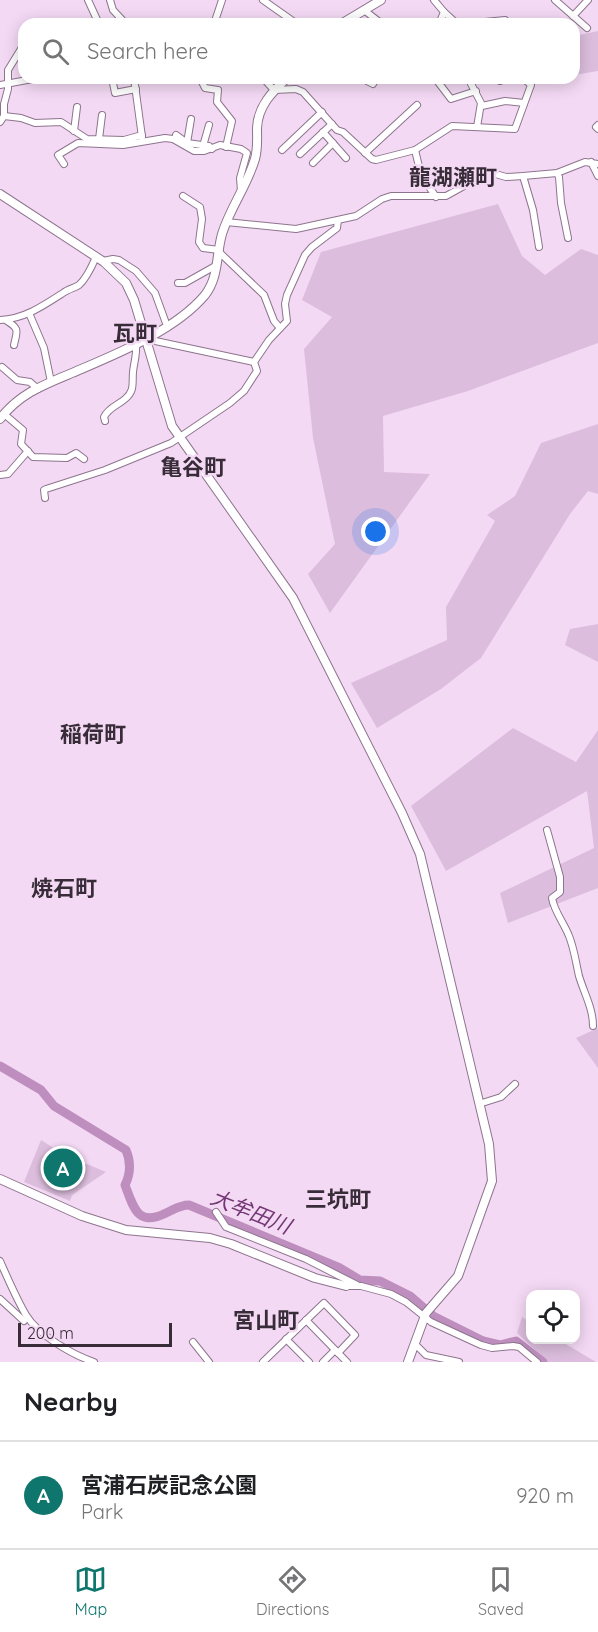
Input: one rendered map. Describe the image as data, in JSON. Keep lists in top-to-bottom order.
{
  "districts": [
    "龍湖瀬町",
    "瓦町",
    "亀谷町",
    "稲荷町",
    "焼石町",
    "三坑町",
    "宮山町"
  ],
  "water": ["大牟田川"],
  "scale_bar": "200 m",
  "page": {
    "search": "Search here",
    "pins": "A",
    "scale": "200 m",
    "heading": "Nearby",
    "list": [
      {
        "mark": "A",
        "name": "宮浦石炭記念公園",
        "note": "Park",
        "value": "920 m"
      }
    ],
    "nav": ["Map", "Directions", "Saved"]
  }
}
